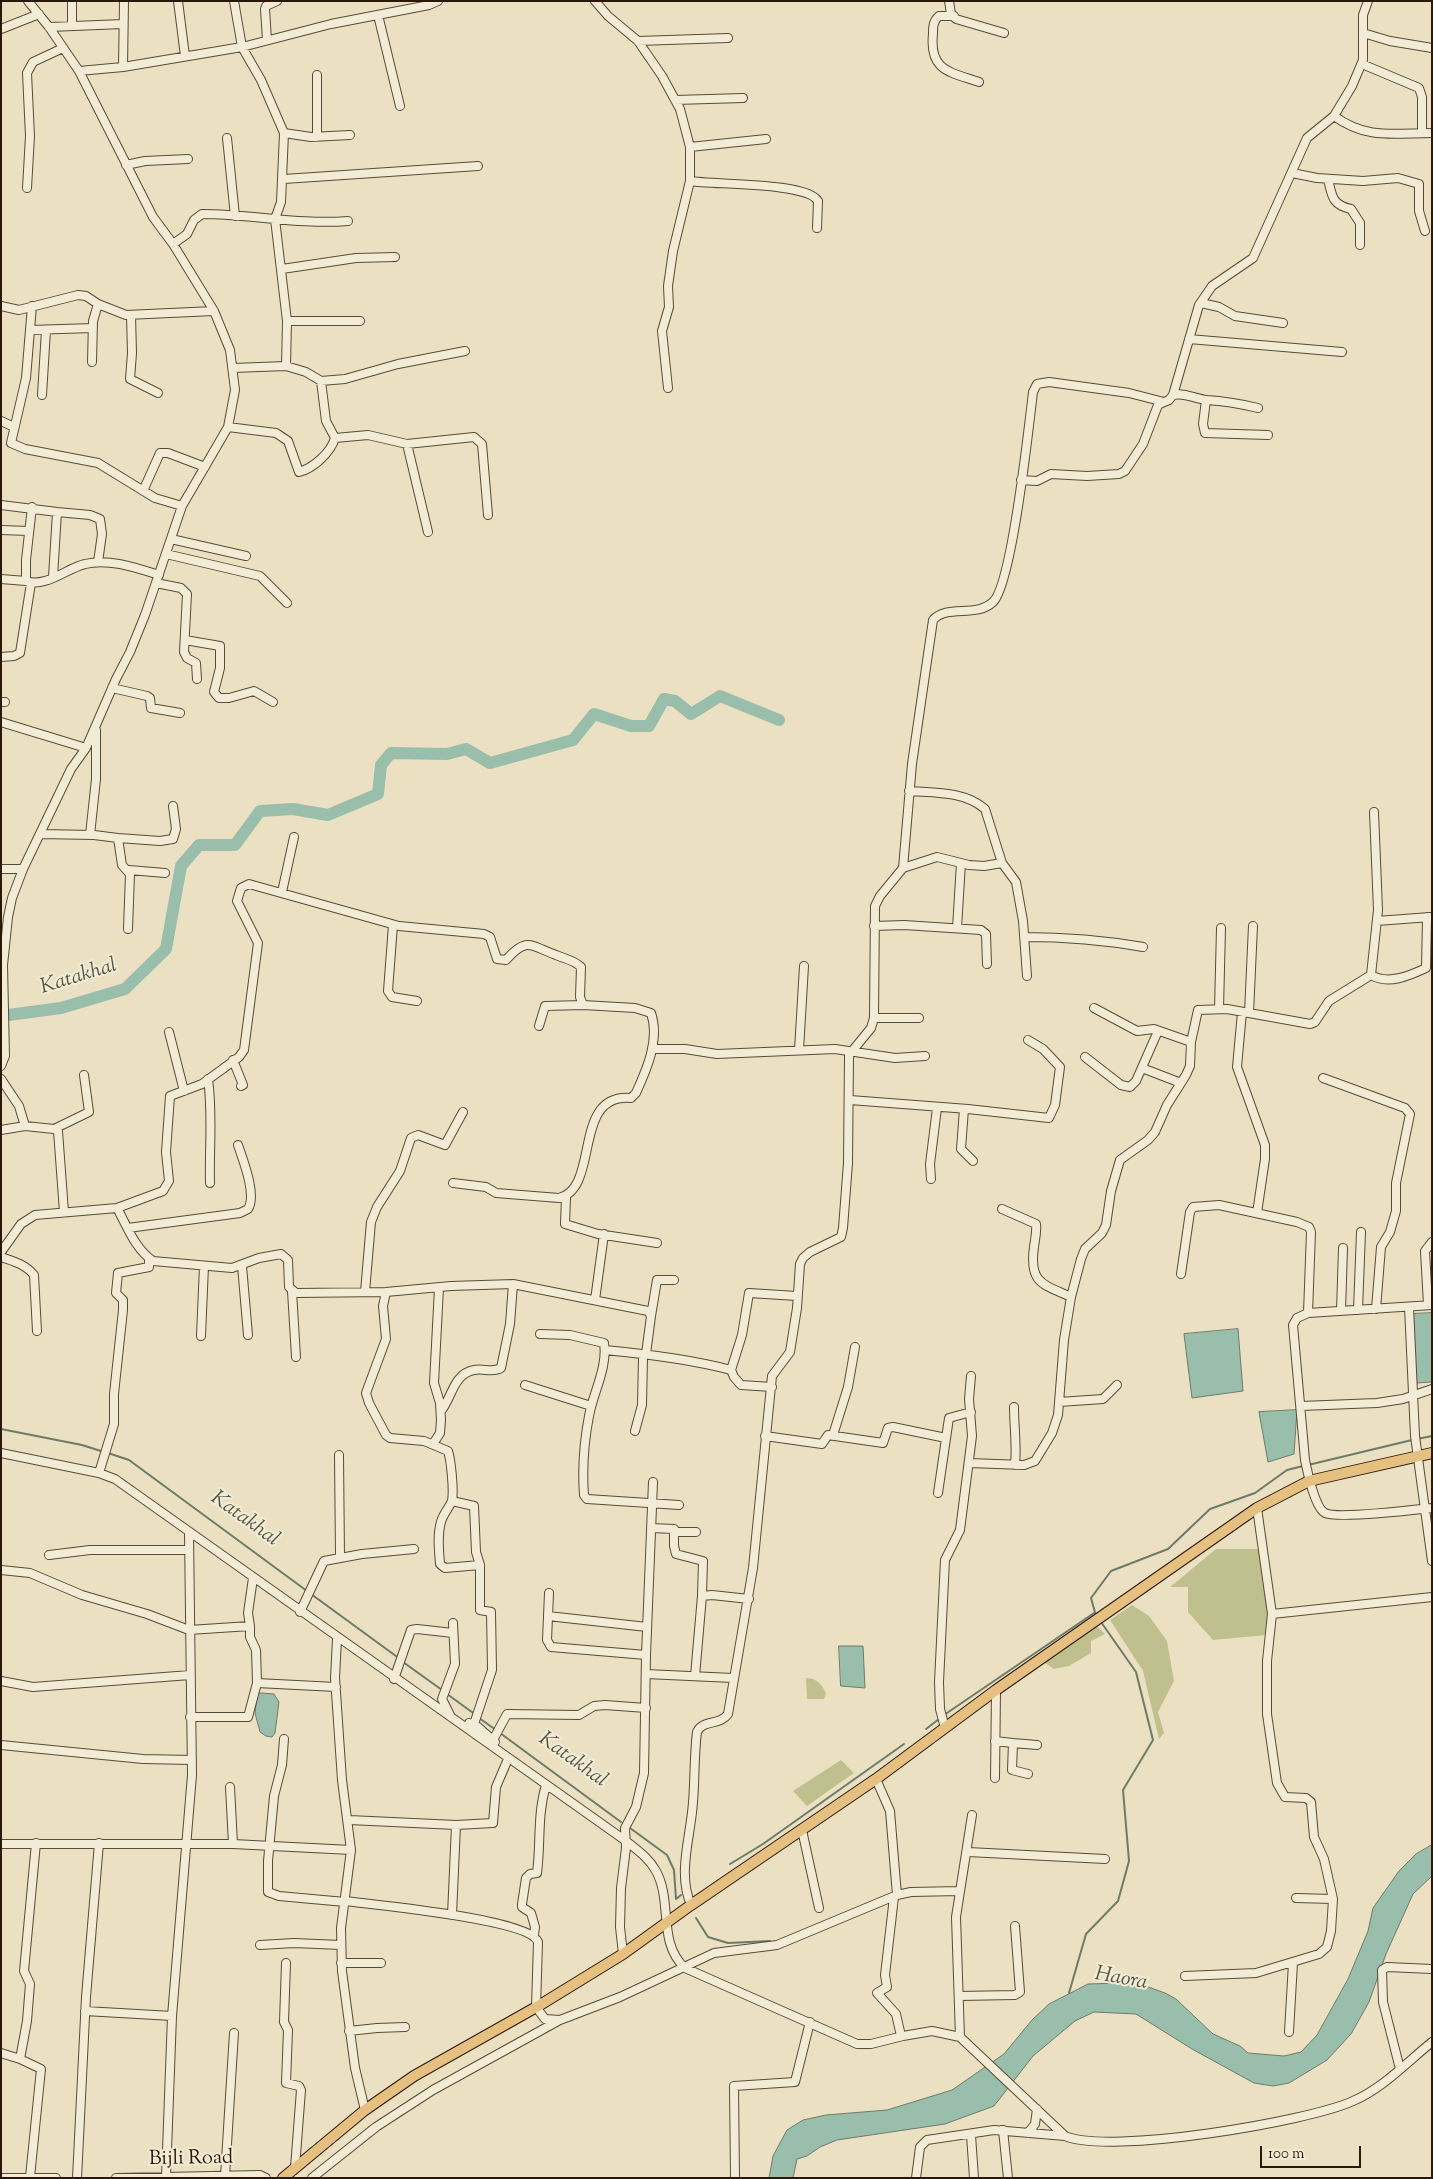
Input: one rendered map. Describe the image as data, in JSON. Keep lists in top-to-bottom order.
{
  "streets": {
    "street": ["Bijli Road"]
  },
  "water": ["Katakhal", "Haora"],
  "scale_bar": "100 m"
}
